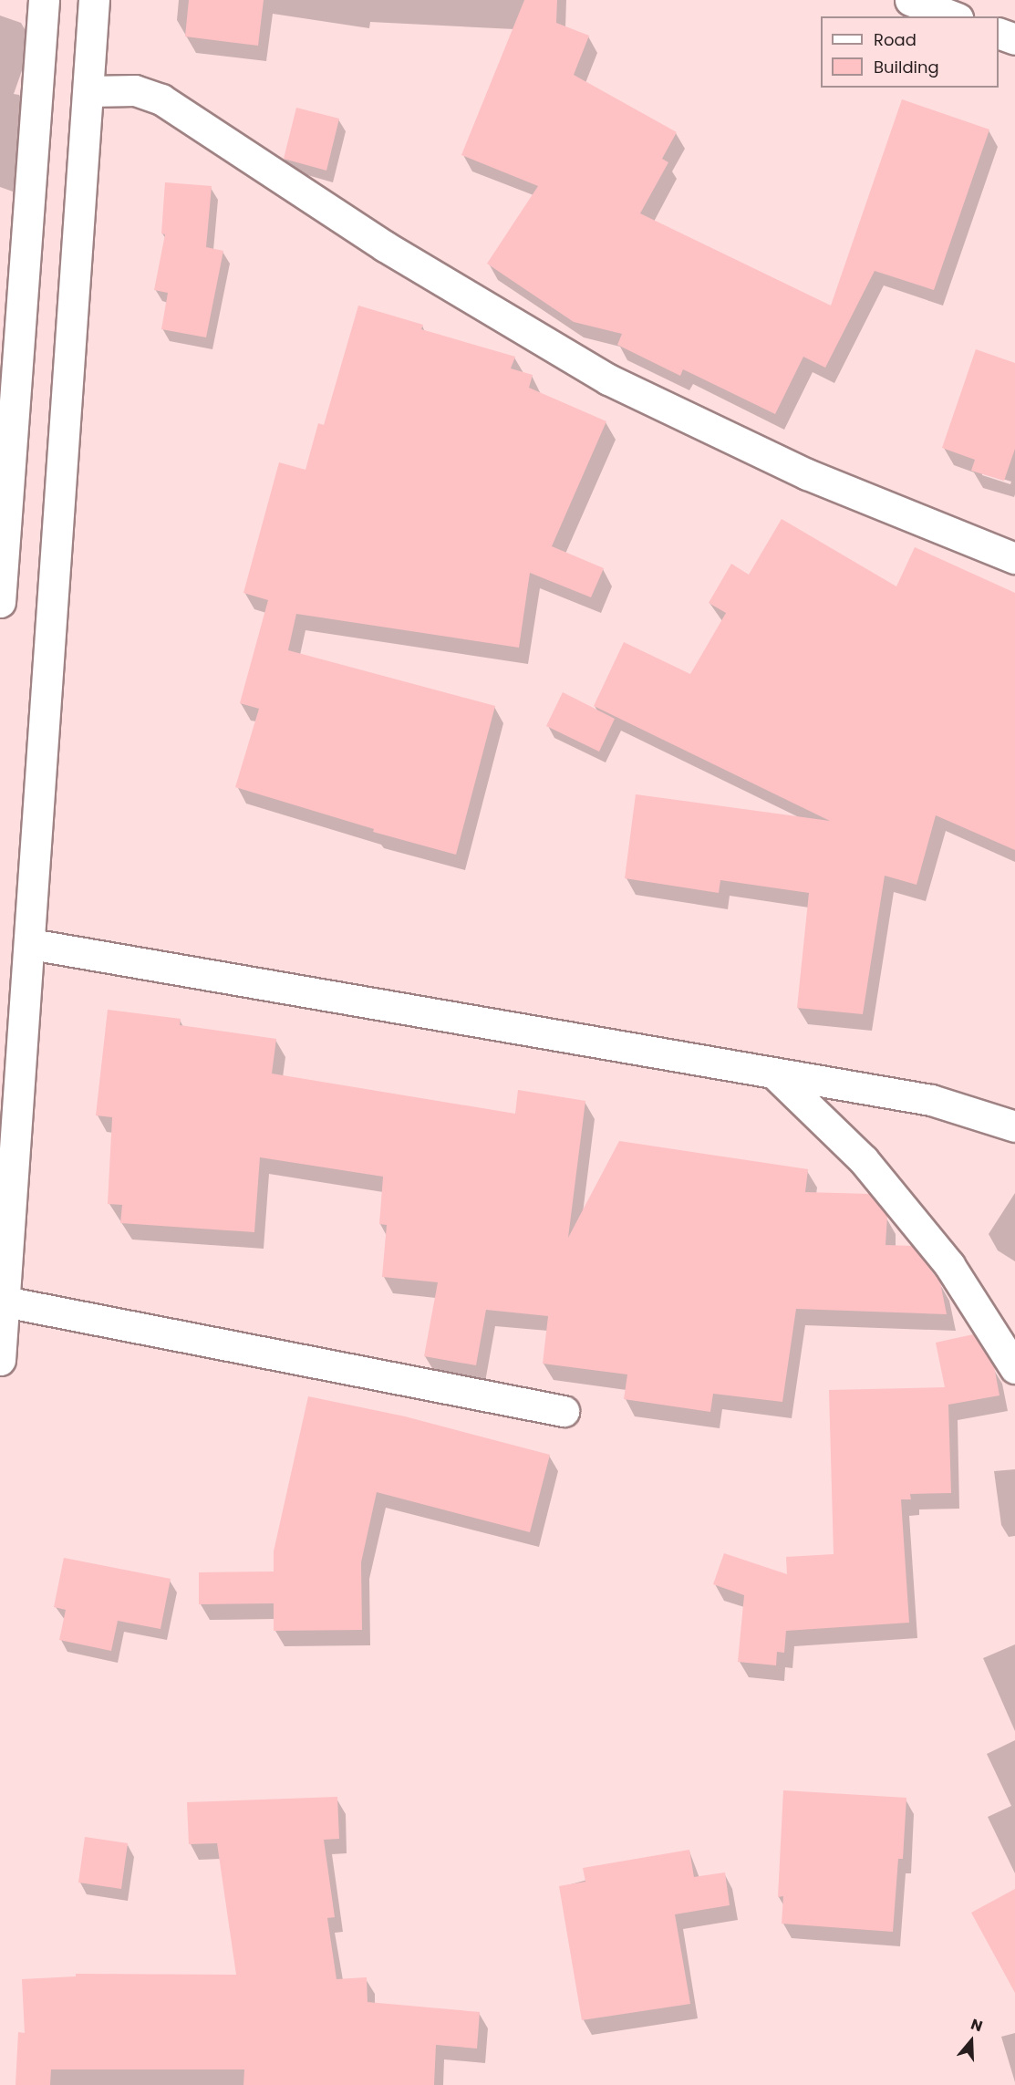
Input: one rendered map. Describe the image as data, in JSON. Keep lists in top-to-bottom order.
{
  "legend": ["Road", "Building"],
  "north": "top"
}
